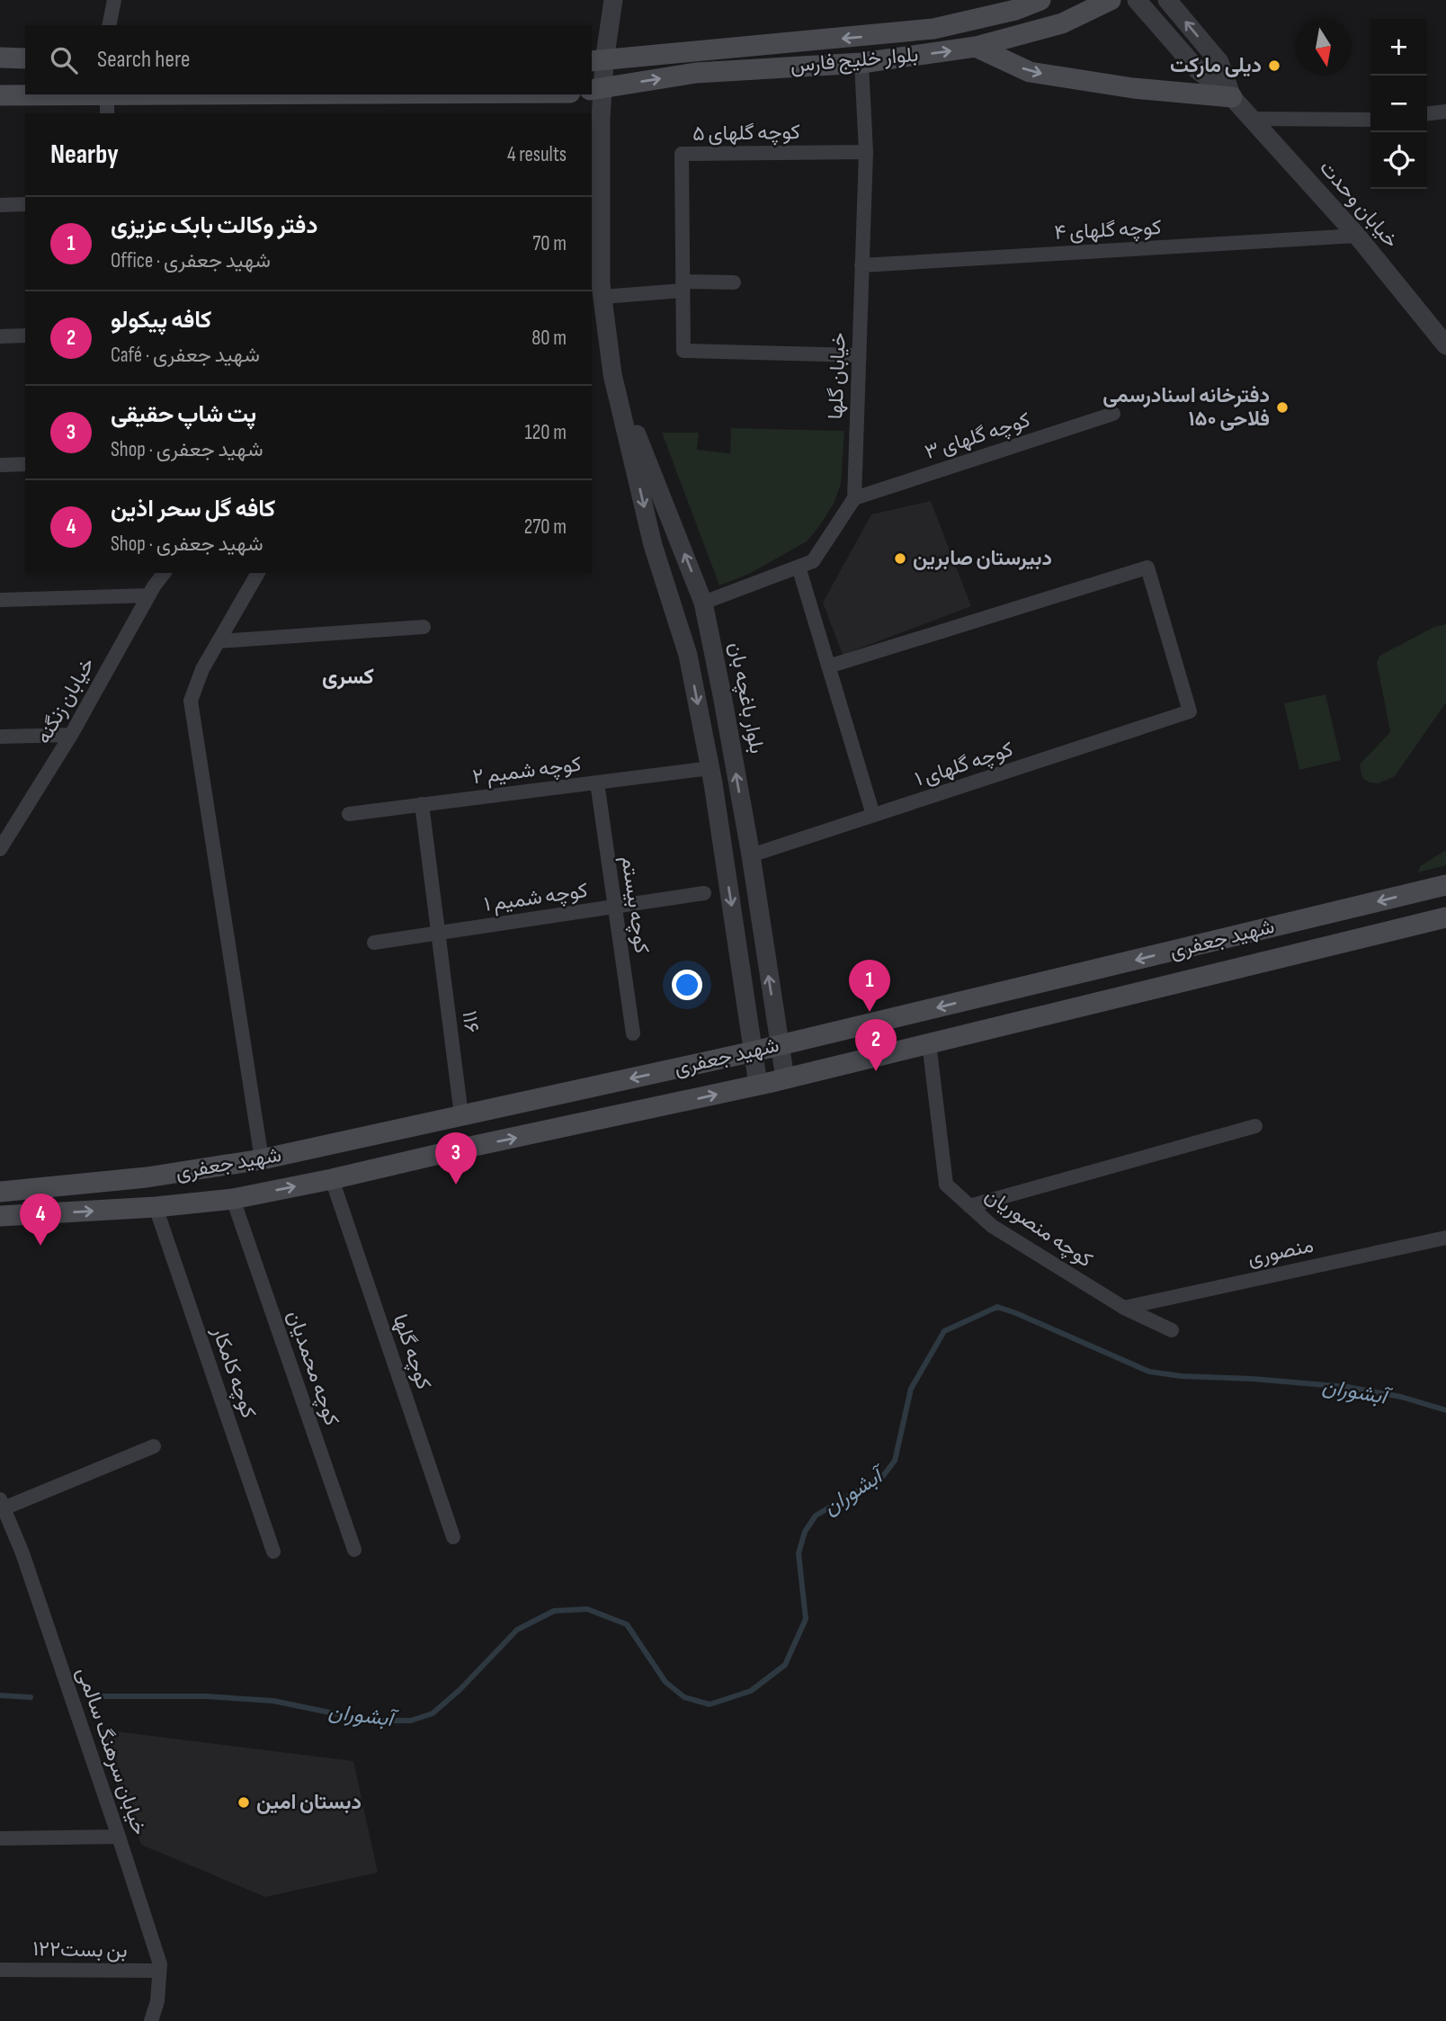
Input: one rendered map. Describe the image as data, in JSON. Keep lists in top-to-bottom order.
{
  "streets": {
    "main road": ["بلوار خلیج فارس", "شهید جعفری"],
    "street": [
      "کوچه گلهای ۵",
      "خیابان وحدت",
      "کوچه گلهای ۴",
      "خیابان گلها",
      "کوچه گلهای ۳",
      "بلوار باغچه بان",
      "خیابان زنگنه",
      "کوچه گلهای ۱",
      "کوچه شمیم ۲",
      "کوچه شمیم ۱",
      "کوچه بیستم",
      "۱۱۶",
      "کوچه منصوریان",
      "منصوری",
      "کوچه گلها",
      "کوچه محمدیان",
      "کوچه کامکار",
      "خیابان سرهنگ سالمی",
      "بن بست۱۲۲"
    ]
  },
  "crossings": [
    ["بلوار خلیج فارس", "خیابان گلها"],
    ["بلوار خلیج فارس", "بلوار باغچه بان"],
    ["کوچه گلهای ۵", "خیابان گلها"],
    ["خیابان وحدت", "کوچه گلهای ۴"],
    ["کوچه گلهای ۴", "خیابان گلها"],
    ["خیابان گلها", "کوچه گلهای ۳"],
    ["بلوار باغچه بان", "کوچه گلهای ۱"],
    ["بلوار باغچه بان", "کوچه شمیم ۲"],
    ["بلوار باغچه بان", "شهید جعفری"],
    ["کوچه شمیم ۲", "کوچه بیستم"],
    ["کوچه شمیم ۲", "۱۱۶"],
    ["کوچه شمیم ۱", "کوچه بیستم"],
    ["کوچه شمیم ۱", "۱۱۶"],
    ["شهید جعفری", "۱۱۶"],
    ["شهید جعفری", "کوچه منصوریان"],
    ["شهید جعفری", "کوچه گلها"],
    ["شهید جعفری", "کوچه محمدیان"],
    ["شهید جعفری", "کوچه کامکار"],
    ["کوچه منصوریان", "منصوری"],
    ["خیابان سرهنگ سالمی", "بن بست۱۲۲"]
  ],
  "districts": ["کسری"],
  "water": ["آبشوران"],
  "places": [
    "دیلی مارکت",
    "دفترخانه اسنادرسمی ۱۵۰ فلاحی",
    "دبیرستان صابرین",
    "دبستان امین"
  ],
  "north": "bottom",
  "page": {
    "map_buttons": ["+", "−"],
    "search": "Search here",
    "heading": ["Nearby", "4 results"],
    "list": [
      {
        "mark": "1",
        "name": "دفتر وکالت بابک عزیزی",
        "note": "Office · شهید جعفری",
        "value": "70 m"
      },
      {
        "mark": "2",
        "name": "کافه پیکولو",
        "note": "Café · شهید جعفری",
        "value": "80 m"
      },
      {
        "mark": "3",
        "name": "پت شاپ حقیقی",
        "note": "Shop · شهید جعفری",
        "value": "120 m"
      },
      {
        "mark": "4",
        "name": "کافه گل سحر اذین",
        "note": "Shop · شهید جعفری",
        "value": "270 m"
      }
    ],
    "pins": [
      "1",
      "2",
      "3",
      "4"
    ]
  }
}
